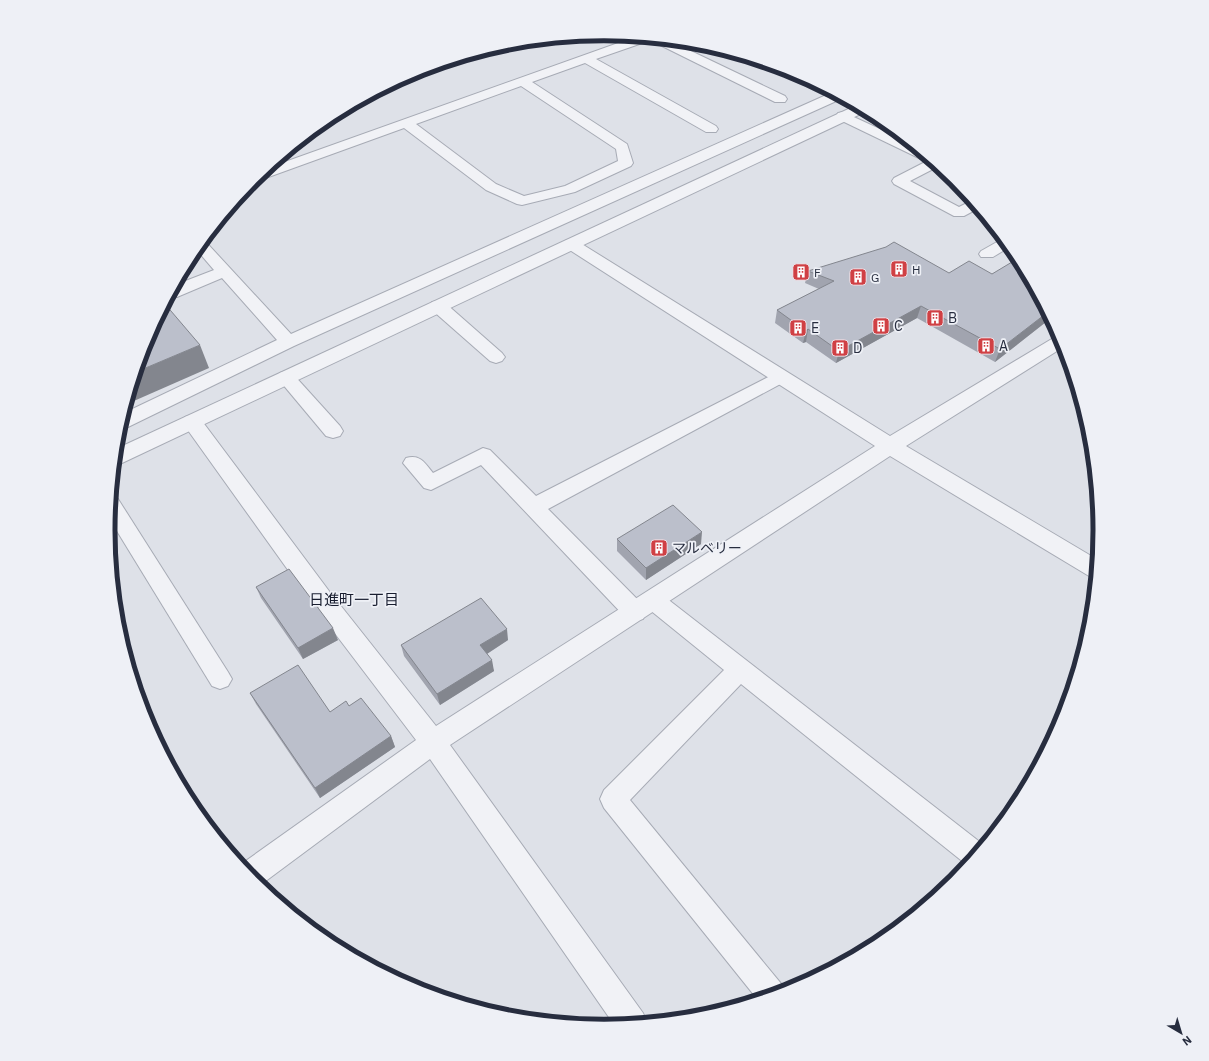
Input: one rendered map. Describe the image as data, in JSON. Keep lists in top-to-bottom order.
{
  "districts": ["日進町一丁目"],
  "places": {
    "building": [
      "H",
      "F",
      "G",
      "B",
      "C",
      "E",
      "A",
      "D",
      "マルベリー"
    ]
  },
  "north": "bottom right"
}
